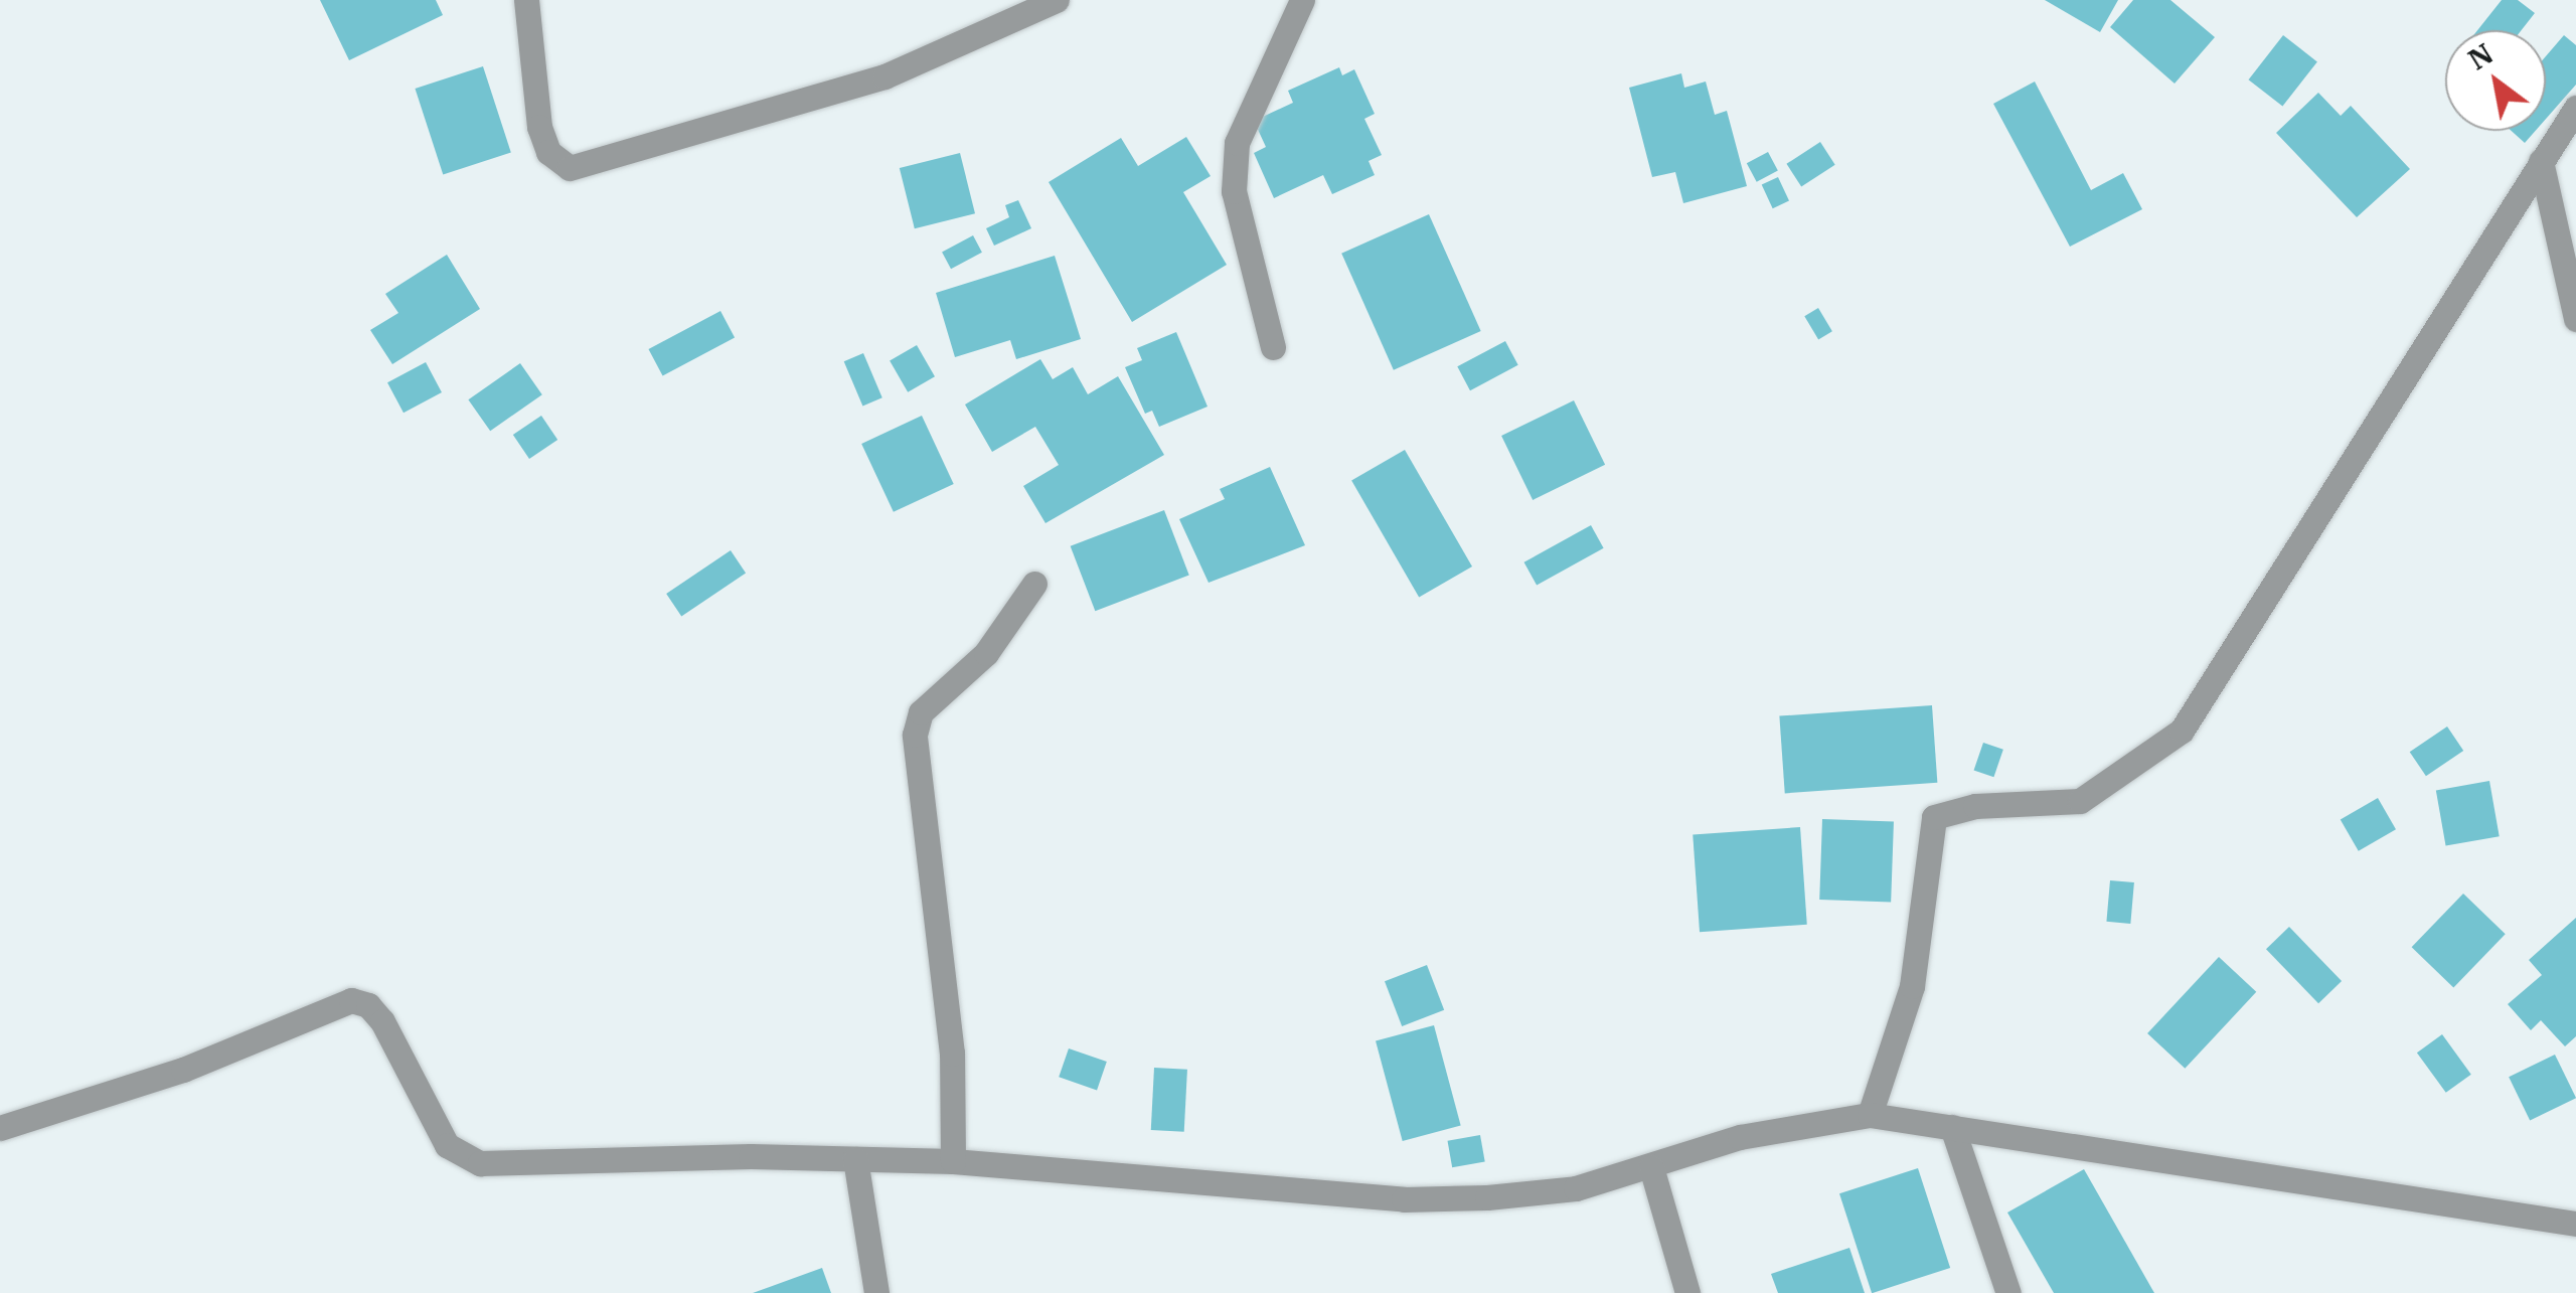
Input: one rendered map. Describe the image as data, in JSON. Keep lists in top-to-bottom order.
{
  "north": "top left"
}
